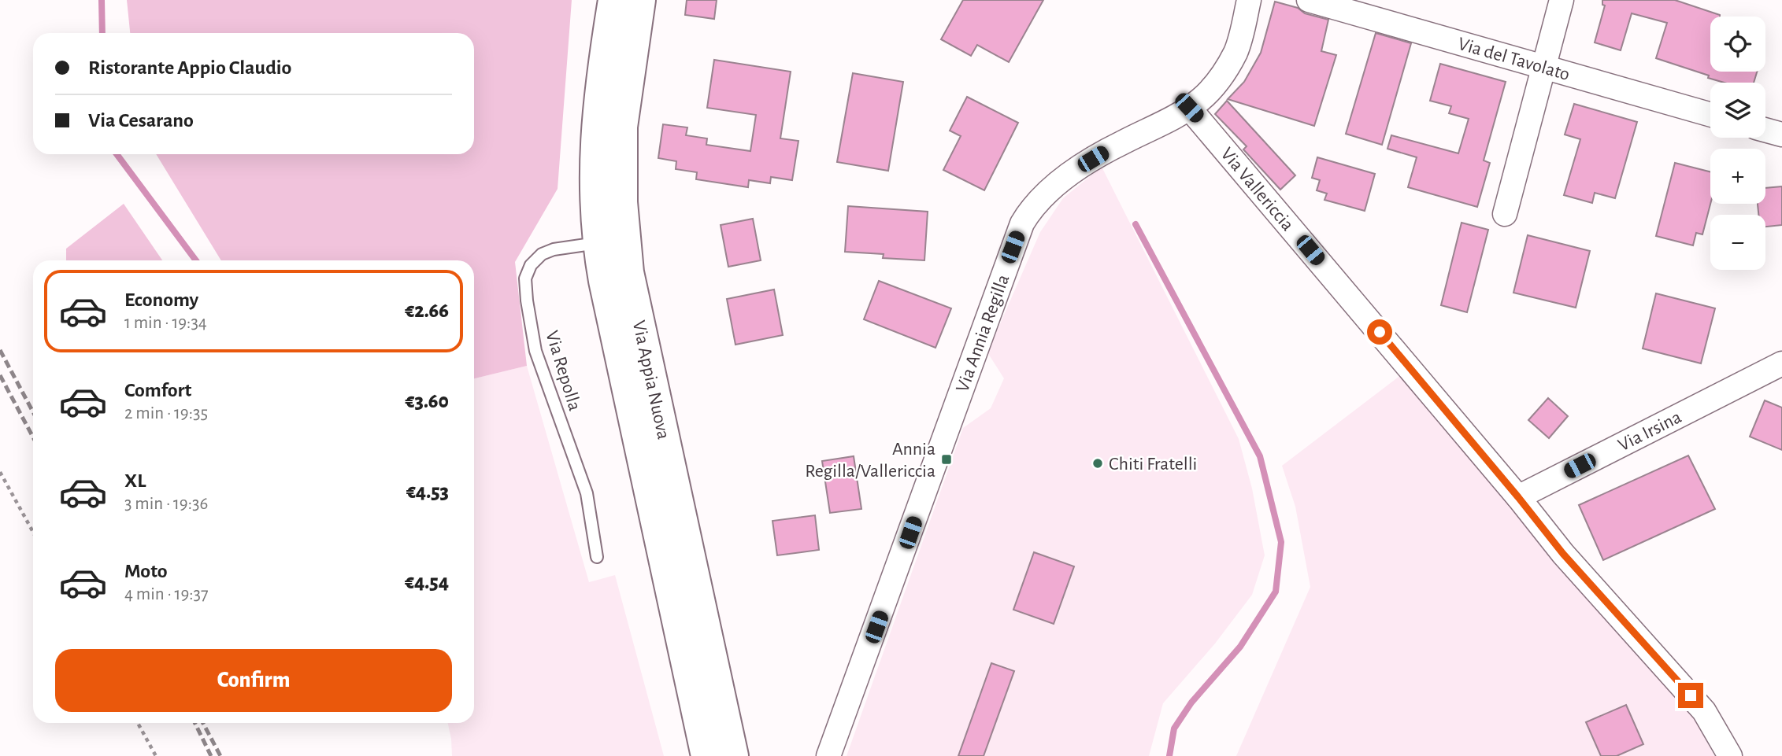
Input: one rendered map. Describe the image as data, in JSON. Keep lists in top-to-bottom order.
{
  "streets": {
    "main road": ["Via Appia Nuova"],
    "street": [
      "Via del Tavolato",
      "Via Vallericcia",
      "Via Annia Regilla",
      "Via Irsina"
    ],
    "lane": ["Via Repolla"]
  },
  "crossings": [
    ["Via Vallericcia", "Via Annia Regilla"],
    ["Via Vallericcia", "Via Irsina"],
    ["Via Repolla", "Via Appia Nuova"]
  ],
  "places": {
    "transit": ["Annia Regilla/Vallericcia"],
    "other": ["Chiti Fratelli"]
  },
  "page": {
    "map_buttons": ["+", "−"],
    "banner": ["Ristorante Appio Claudio", "Via Cesarano"],
    "list": [
      {
        "name": "Economy",
        "note": "1 min · 19:34",
        "value": "€2.66"
      },
      {
        "name": "Comfort",
        "note": "2 min · 19:35",
        "value": "€3.60"
      },
      {
        "name": "XL",
        "note": "3 min · 19:36",
        "value": "€4.53"
      },
      {
        "name": "Moto",
        "note": "4 min · 19:37",
        "value": "€4.54"
      }
    ],
    "buttons": "Confirm"
  }
}
